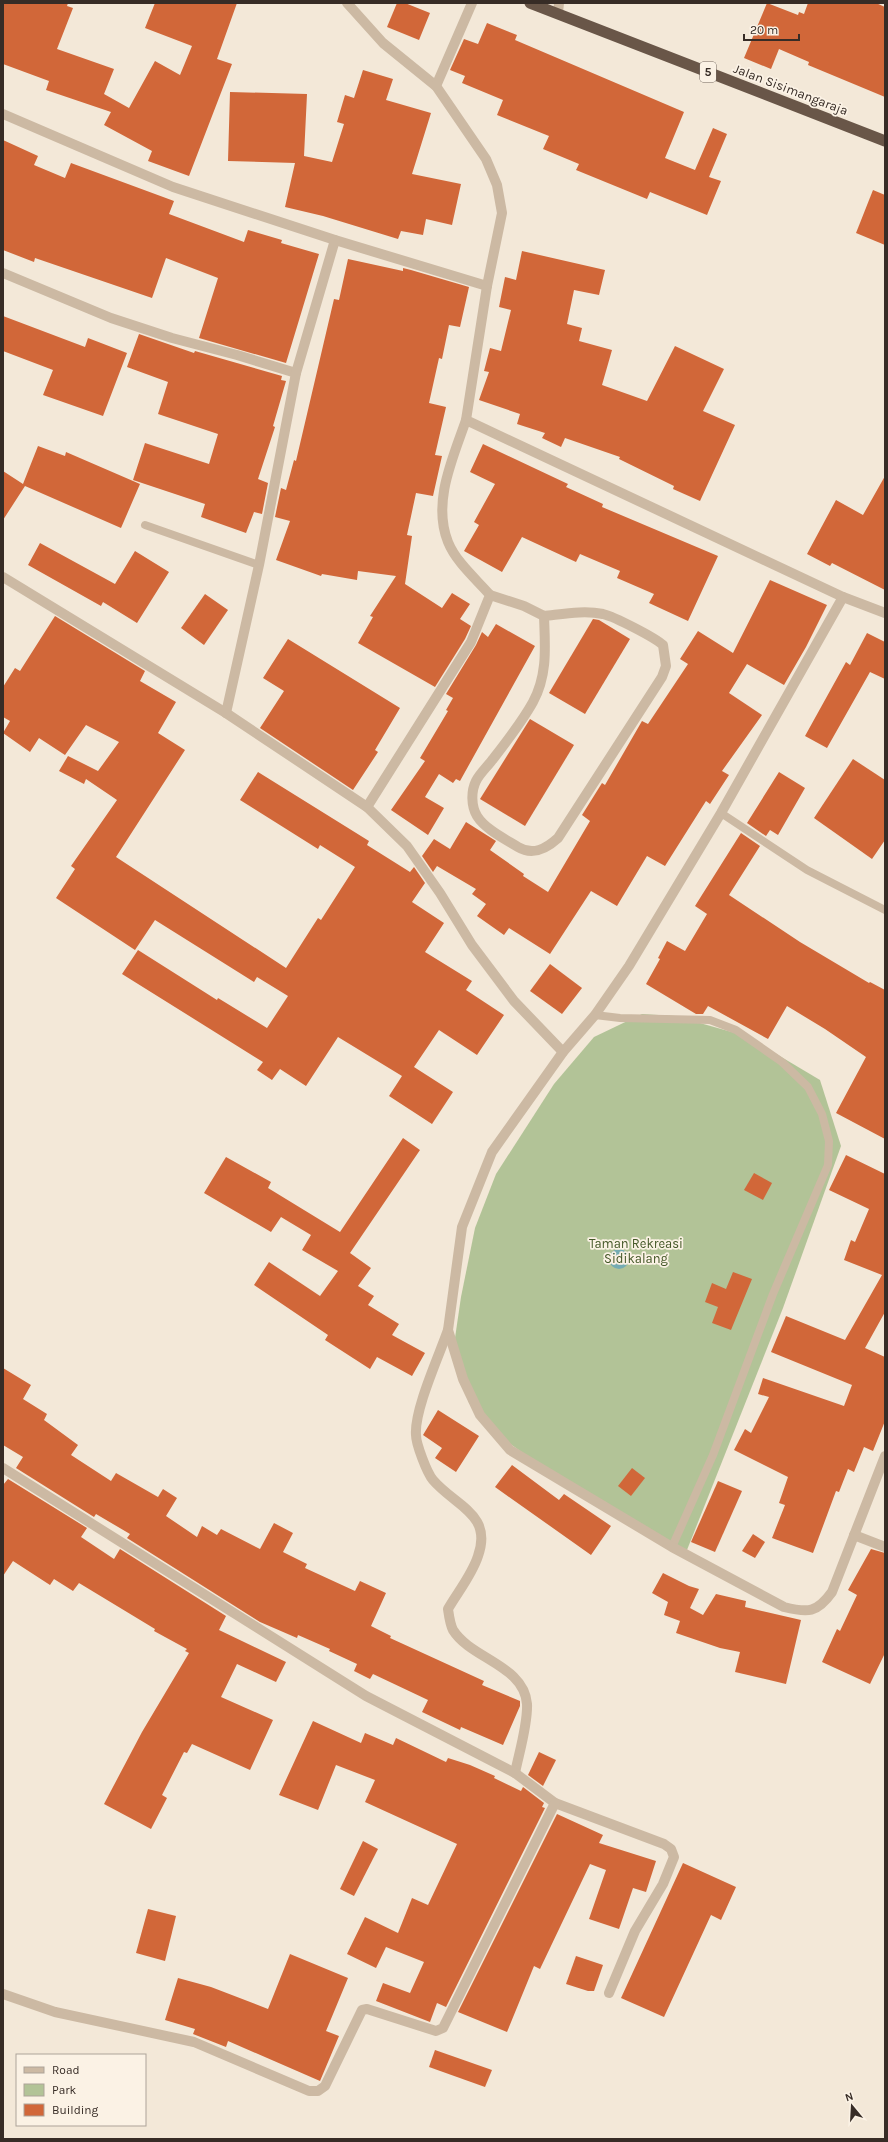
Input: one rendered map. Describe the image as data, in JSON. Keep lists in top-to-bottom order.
{
  "streets": {
    "highway": ["5", "Jalan Sisimangaraja"]
  },
  "parks": ["Taman Rekreasi Sidikalang"],
  "legend": ["Road", "Park", "Building"],
  "scale_bar": "20 m",
  "north": "top"
}
